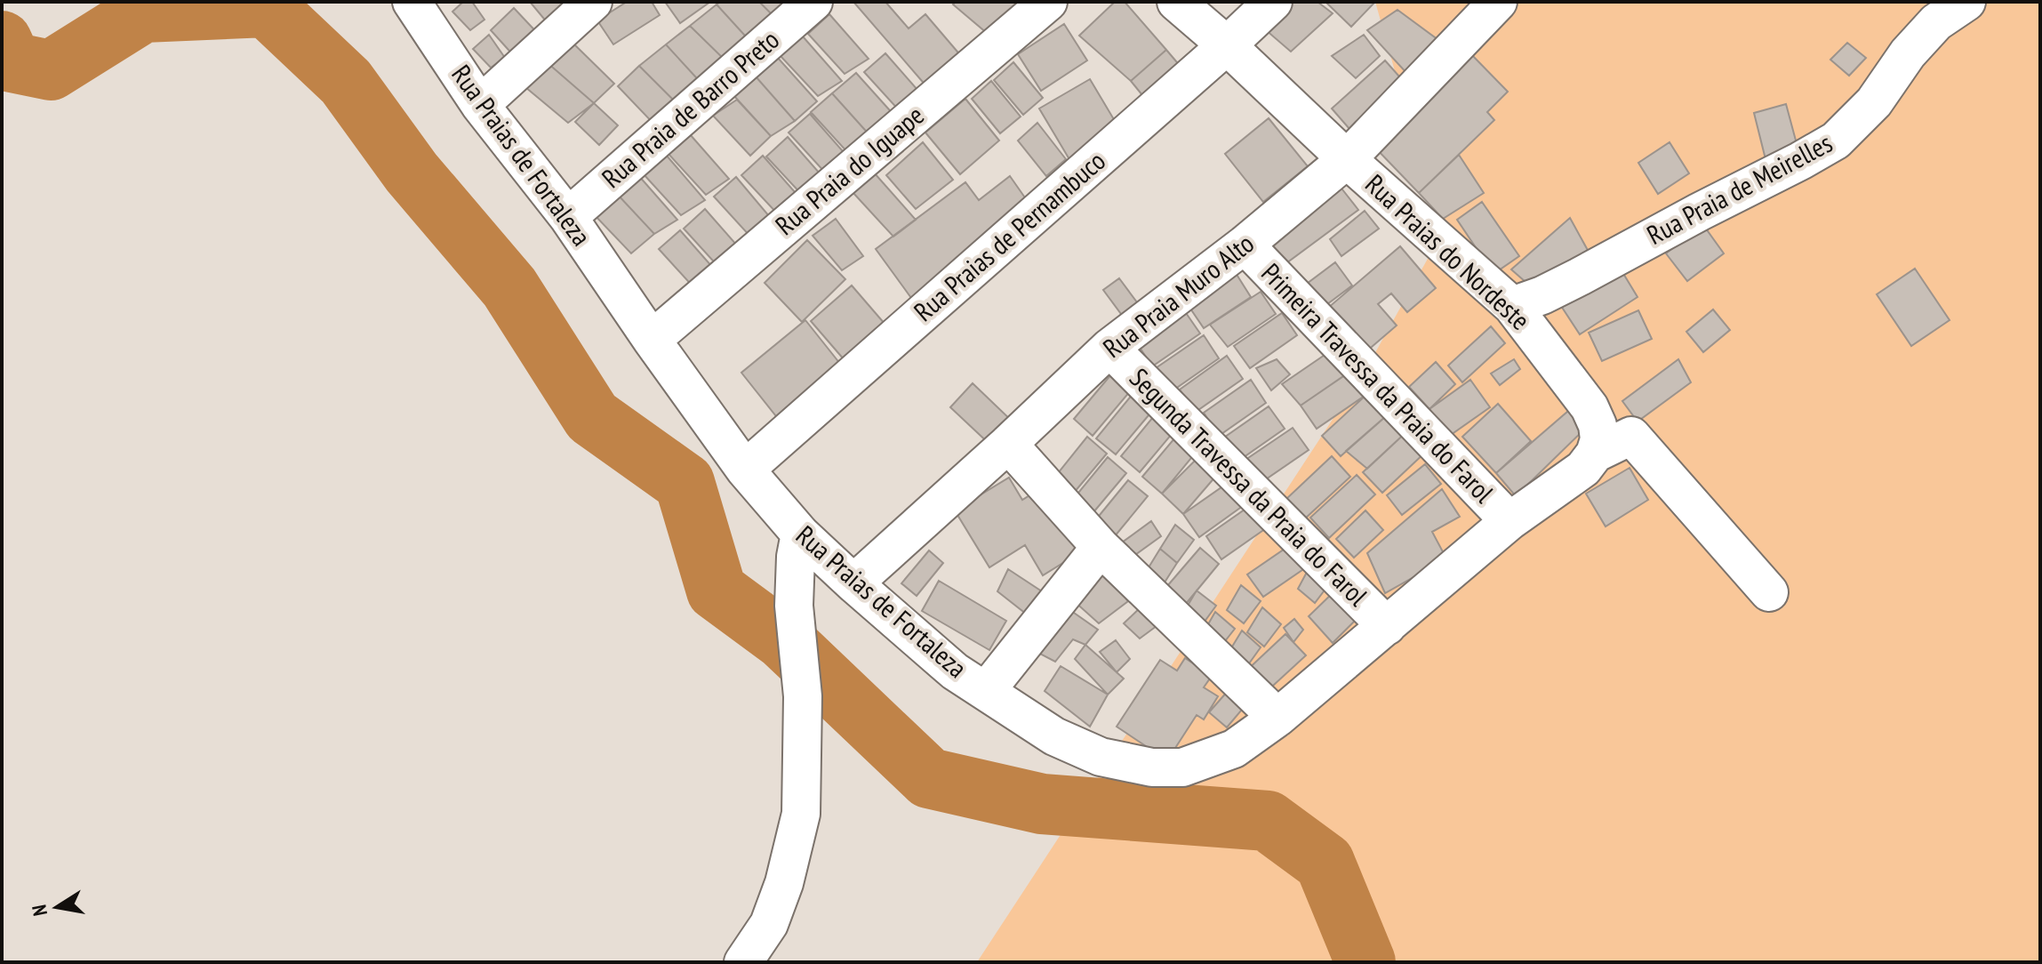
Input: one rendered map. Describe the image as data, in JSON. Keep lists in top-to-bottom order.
{
  "streets": {
    "street": [
      "Rua Praia de Barro Preto",
      "Rua Praias de Fortaleza",
      "Rua Praia do Iguape",
      "Rua Praia de Meirelles",
      "Rua Praias de Pernambuco",
      "Rua Praias do Nordeste",
      "Rua Praia Muro Alto",
      "Primeira Travessa da Praia do Farol",
      "Segunda Travessa da Praia do Farol"
    ]
  },
  "crossings": [
    ["Rua Praia de Barro Preto", "Rua Praias de Fortaleza"],
    ["Rua Praias de Fortaleza", "Rua Praia do Iguape"],
    ["Rua Praias de Fortaleza", "Rua Praias de Pernambuco"],
    ["Rua Praias de Fortaleza", "Rua Praia Muro Alto"],
    ["Rua Praias de Fortaleza", "Primeira Travessa da Praia do Farol"],
    ["Rua Praias de Fortaleza", "Segunda Travessa da Praia do Farol"],
    ["Rua Praia de Meirelles", "Rua Praias do Nordeste"],
    ["Rua Praias de Pernambuco", "Rua Praias do Nordeste"],
    ["Rua Praias do Nordeste", "Rua Praia Muro Alto"],
    ["Rua Praia Muro Alto", "Primeira Travessa da Praia do Farol"],
    ["Rua Praia Muro Alto", "Segunda Travessa da Praia do Farol"]
  ],
  "north": "left"
}
